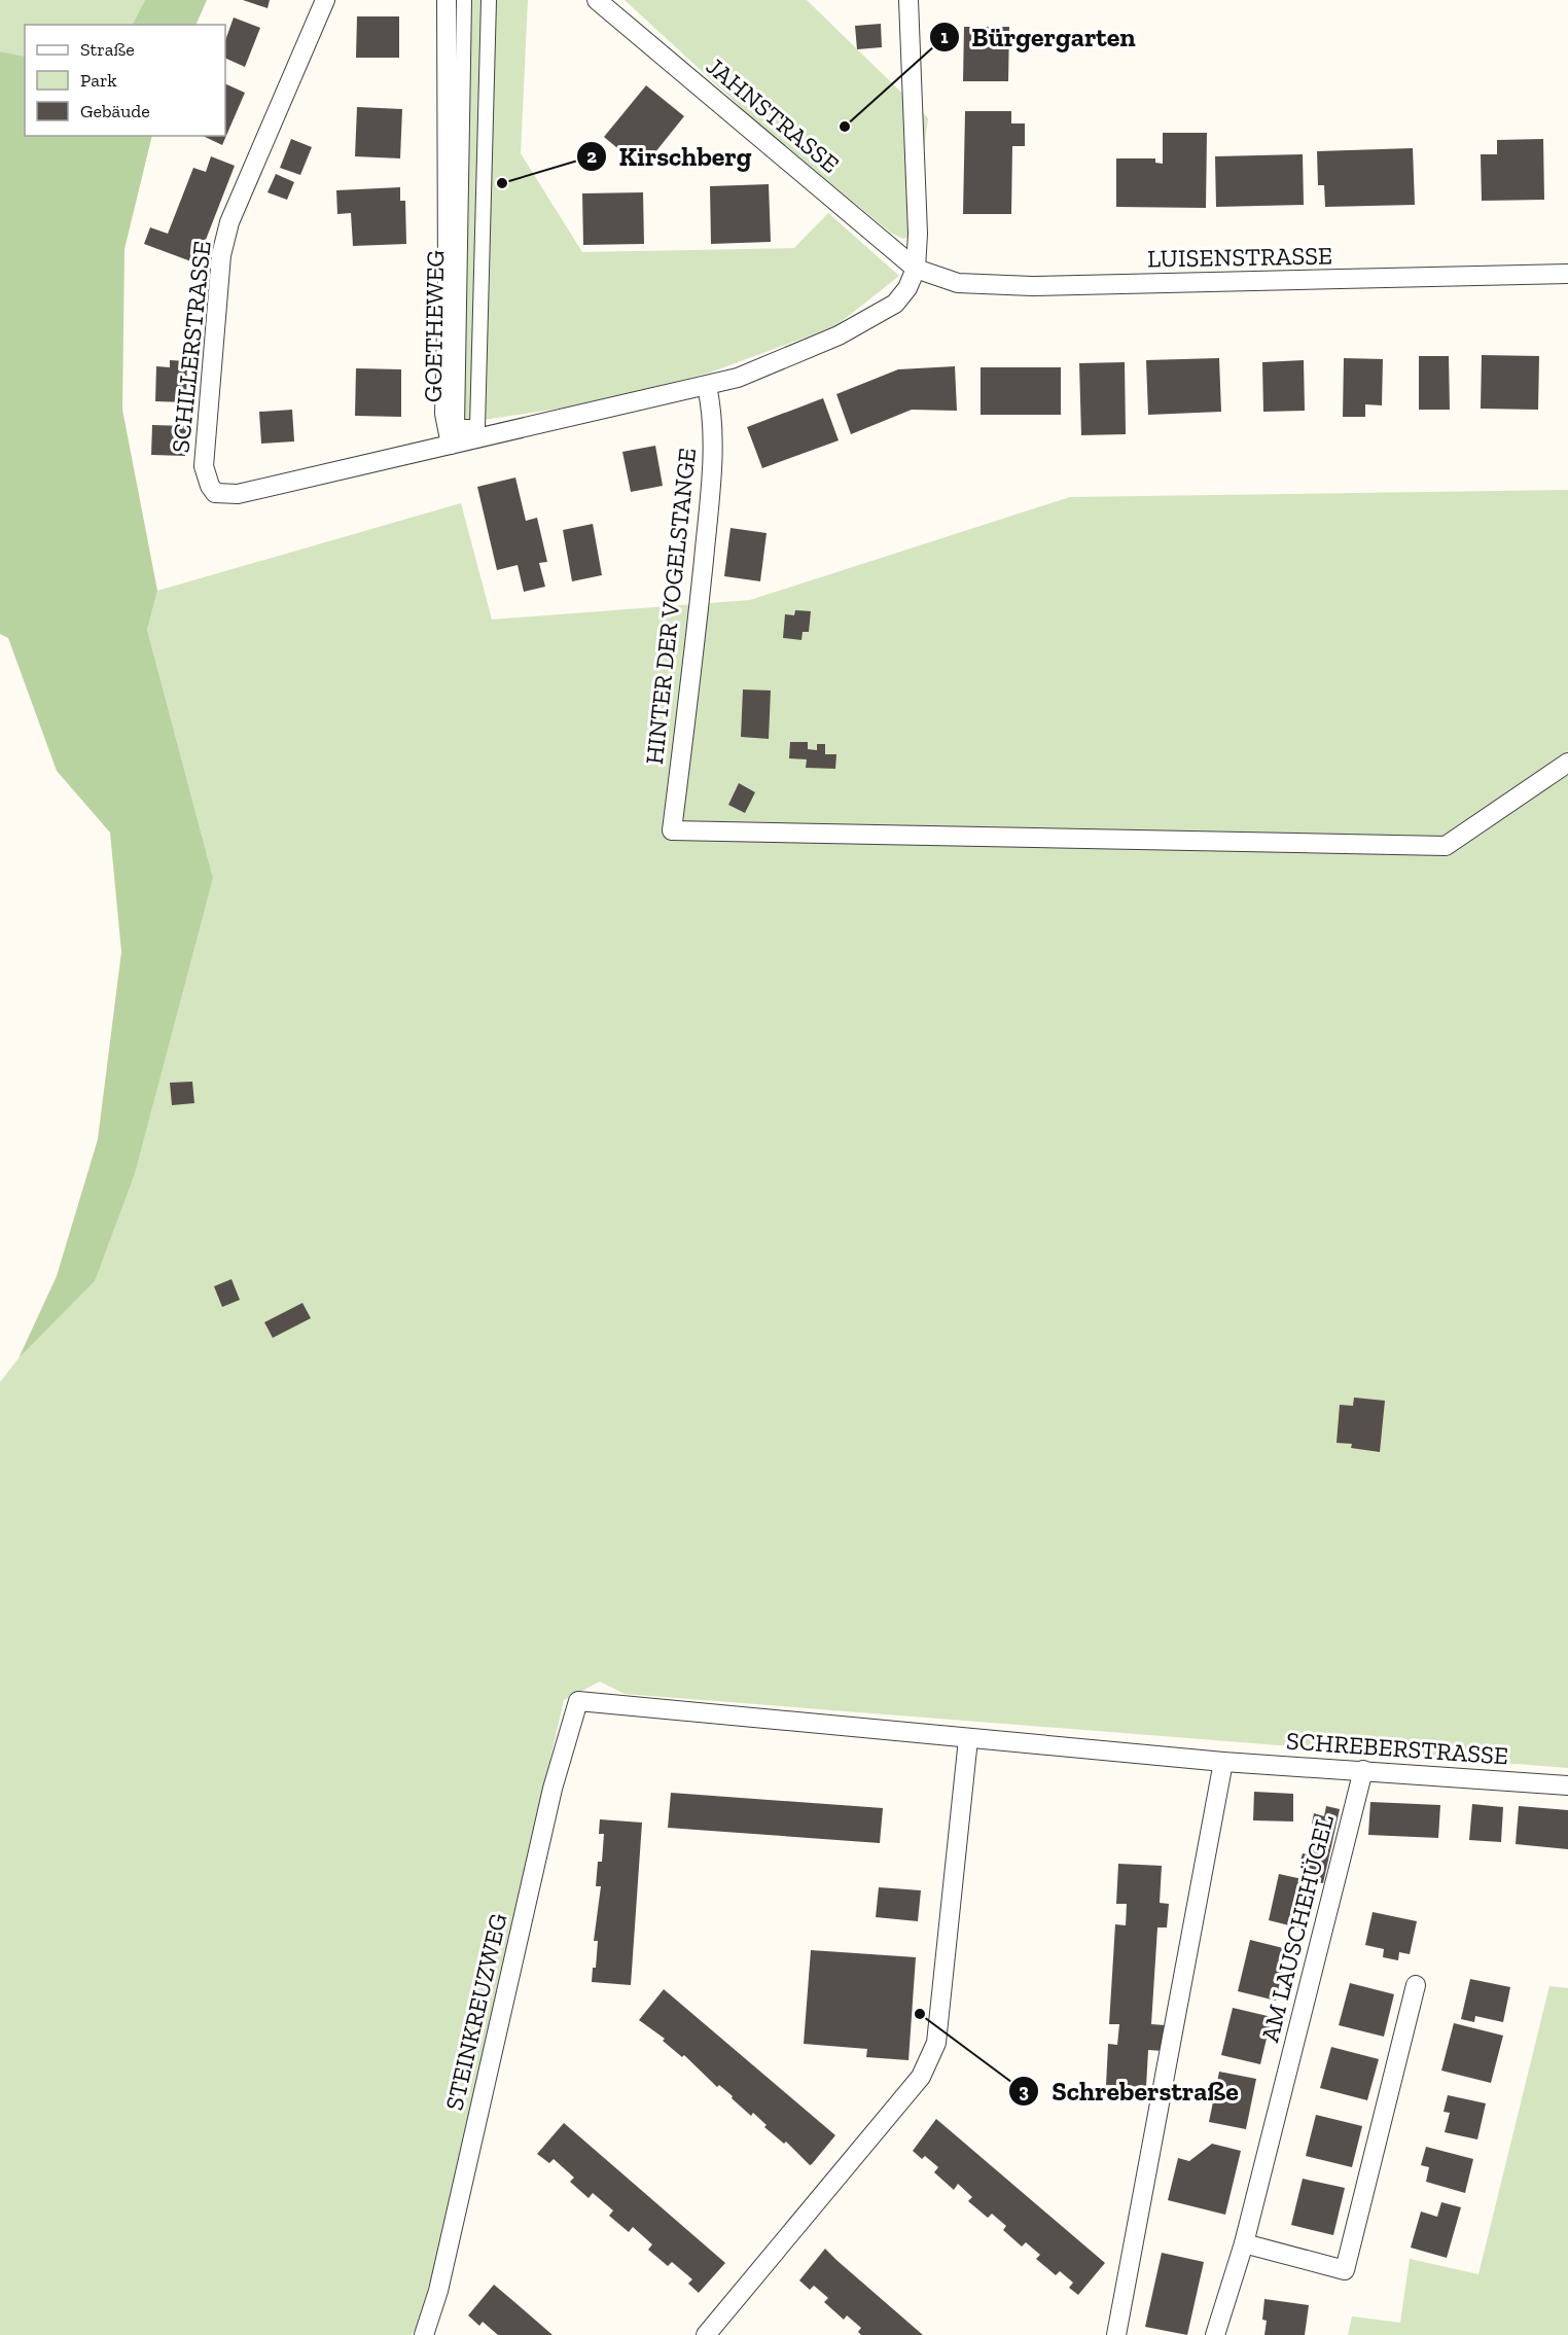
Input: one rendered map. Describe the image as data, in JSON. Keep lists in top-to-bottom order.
{
  "streets": {
    "street": [
      "JAHNSTRASSE",
      "LUISENSTRASSE",
      "GOETHEWEG",
      "SCHILLERSTRASSE",
      "HINTER DER VOGELSTANGE",
      "SCHREBERSTRASSE",
      "AM LAUSCHEHÜGEL",
      "STEINKREUZWEG"
    ]
  },
  "crossings": [
    ["JAHNSTRASSE", "LUISENSTRASSE"],
    ["GOETHEWEG", "SCHILLERSTRASSE"],
    ["SCHREBERSTRASSE", "AM LAUSCHEHÜGEL"],
    ["SCHREBERSTRASSE", "STEINKREUZWEG"]
  ],
  "places": ["Bürgergarten", "Kirschberg", "Schreberstraße"],
  "legend": ["Straße", "Park", "Gebäude"]
}
